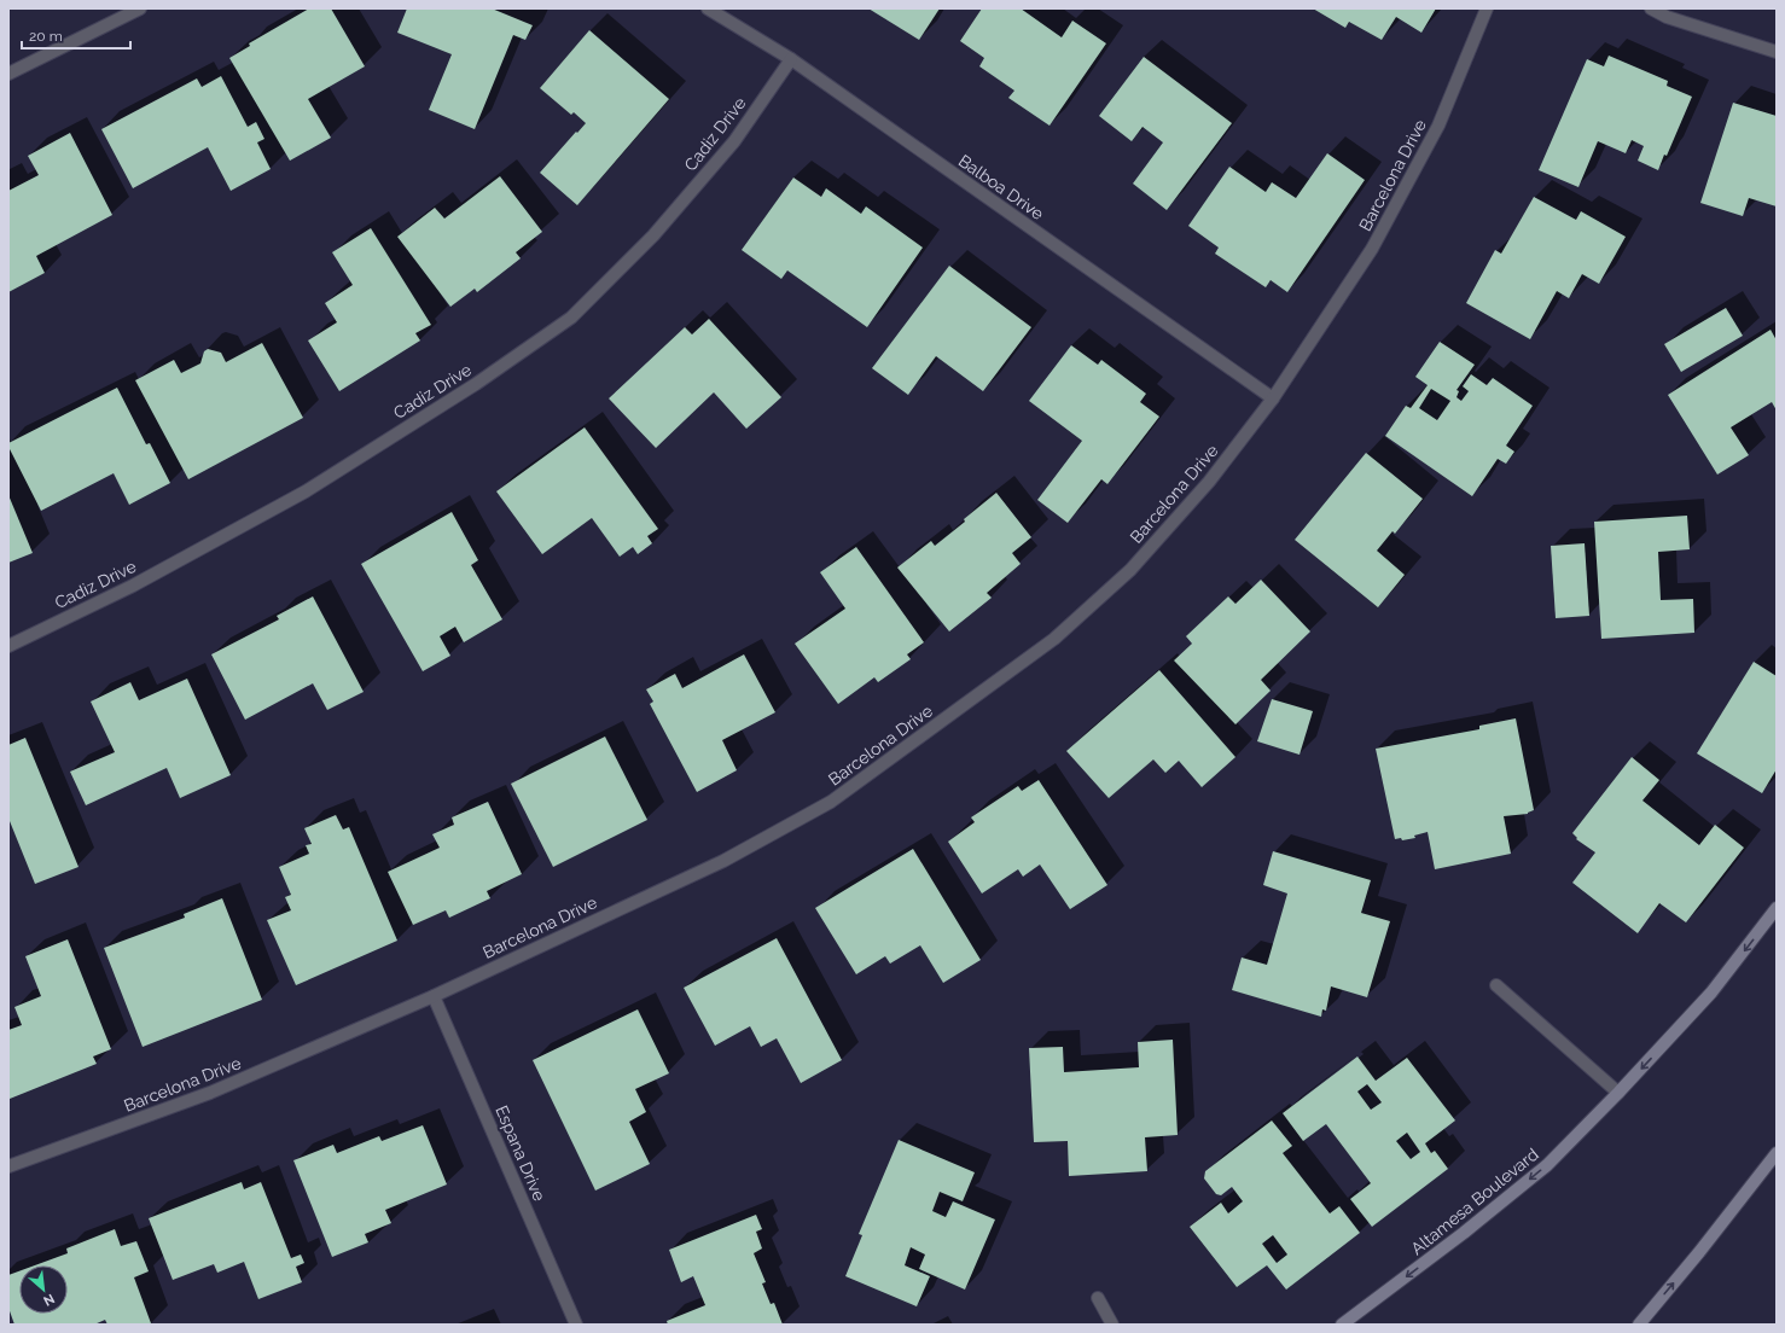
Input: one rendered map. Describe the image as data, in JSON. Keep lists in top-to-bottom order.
{
  "streets": {
    "main road": ["Altamesa Boulevard"],
    "street": [
      "Cadiz Drive",
      "Barcelona Drive",
      "Balboa Drive",
      "Espana Drive"
    ]
  },
  "crossings": [
    ["Cadiz Drive", "Balboa Drive"],
    ["Barcelona Drive", "Balboa Drive"],
    ["Barcelona Drive", "Espana Drive"]
  ],
  "one_way": ["Altamesa Boulevard"],
  "scale_bar": "20 m",
  "north": "bottom right"
}
